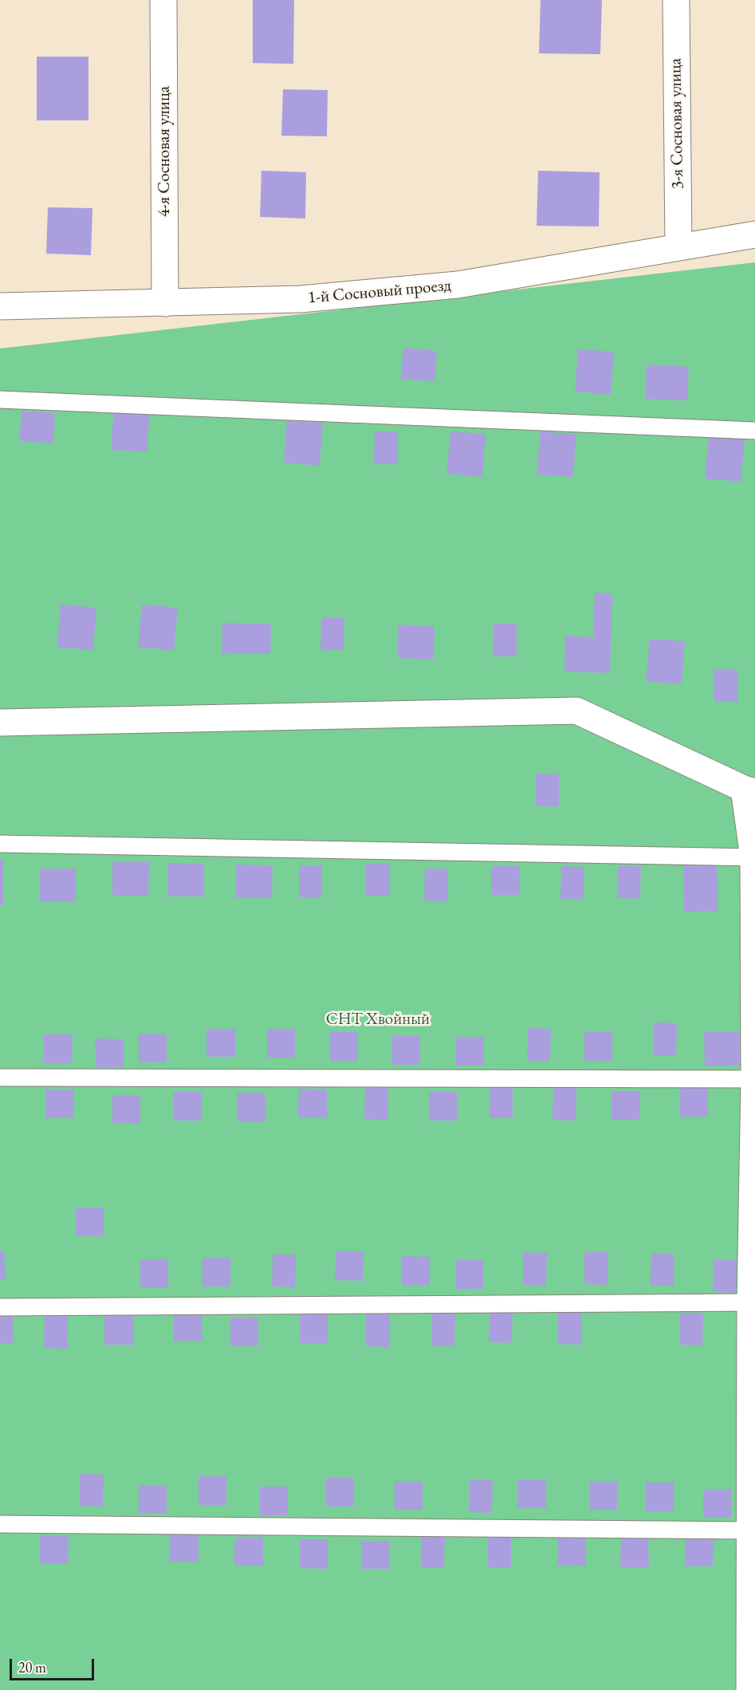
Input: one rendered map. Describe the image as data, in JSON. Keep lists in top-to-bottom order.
{
  "streets": {
    "street": ["3-я Сосновая улица", "4-я Сосновая улица", "1-й Сосновый проезд"]
  },
  "crossings": [
    ["3-я Сосновая улица", "1-й Сосновый проезд"],
    ["4-я Сосновая улица", "1-й Сосновый проезд"]
  ],
  "parks": ["СНТ Хвойный"],
  "scale_bar": "20 m"
}
